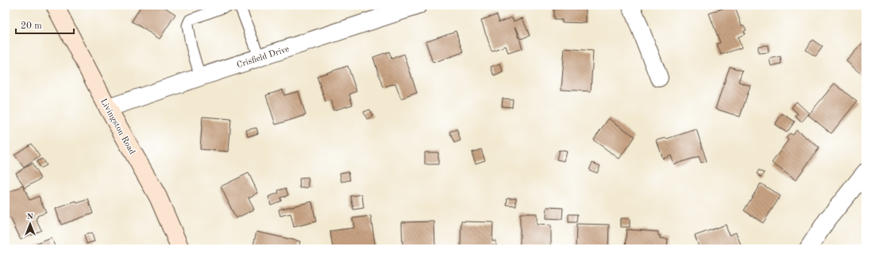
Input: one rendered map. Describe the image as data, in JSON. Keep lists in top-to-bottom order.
{
  "streets": {
    "main road": ["Livingston Road"],
    "street": ["Crisfield Drive"]
  },
  "crossings": [
    ["Crisfield Drive", "Livingston Road"]
  ],
  "scale_bar": "20 m",
  "north": "top"
}
